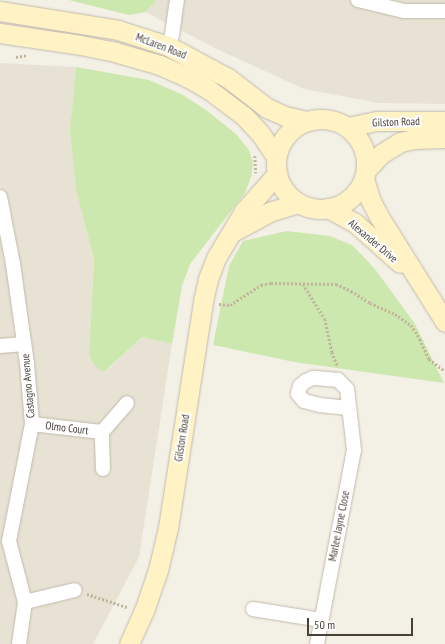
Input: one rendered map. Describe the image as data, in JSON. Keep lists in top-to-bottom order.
{
  "streets": {
    "main road": ["McLaren Road", "Gilston Road", "Alexander Drive"],
    "street": ["Castagno Avenue", "Olmo Court", "Marlee Jayne Close"]
  },
  "crossings": [
    ["McLaren Road", "Gilston Road"],
    ["McLaren Road", "Alexander Drive"],
    ["Gilston Road", "Alexander Drive"],
    ["Castagno Avenue", "Olmo Court"]
  ],
  "scale_bar": "50 m"
}
